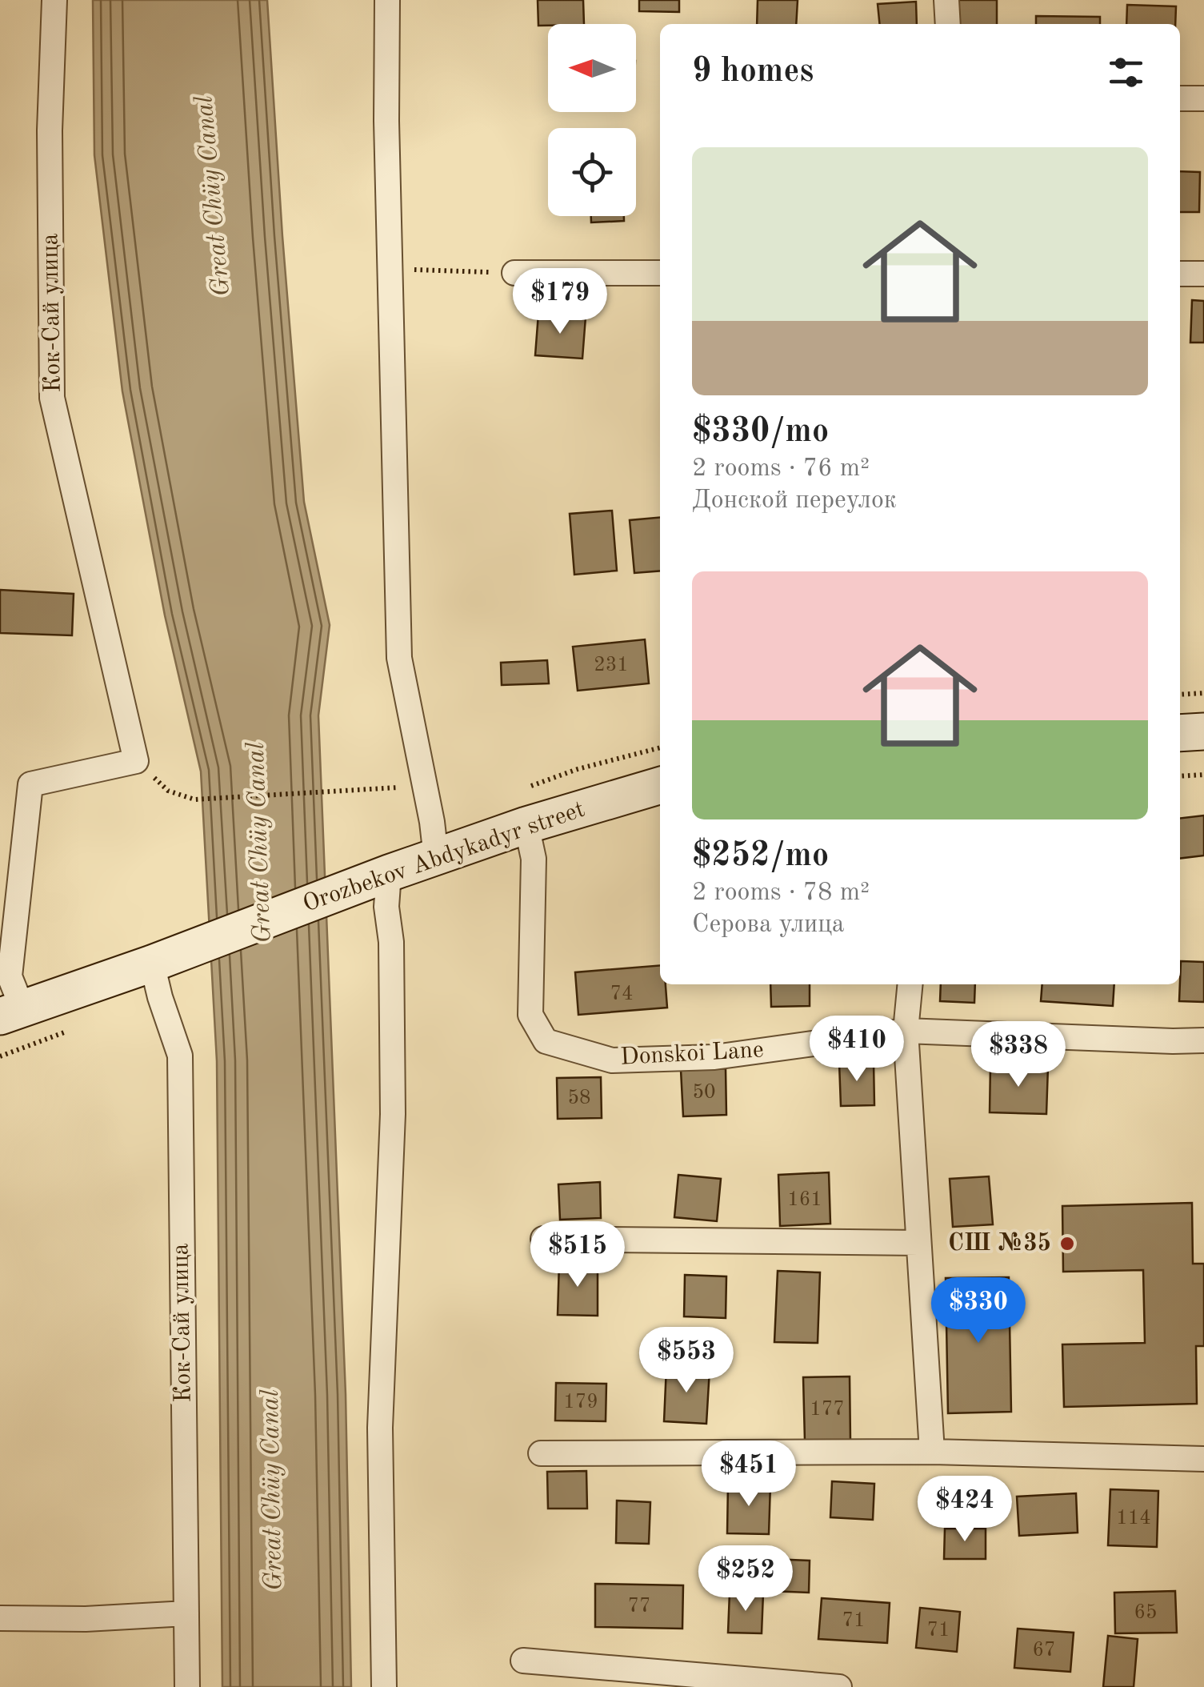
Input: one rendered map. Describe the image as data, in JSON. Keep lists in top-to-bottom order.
{
  "streets": {
    "street": ["Кок-Сай улица", "Orozbekov Abdykadyr street", "Donskoi Lane"]
  },
  "crossings": [
    ["Кок-Сай улица", "Orozbekov Abdykadyr street"],
    ["Orozbekov Abdykadyr street", "Donskoi Lane"]
  ],
  "water": ["Great Chüy Canal"],
  "places": ["СШ №35"],
  "house_numbers": [
    "231",
    "74",
    "50",
    "58",
    "161",
    "179",
    "177",
    "114",
    "77",
    "65",
    "71",
    "71",
    "67"
  ],
  "north": "left",
  "page": {
    "heading": "9 homes",
    "list": [
      {
        "name": "$330/mo",
        "note": "2 rooms · 76 m² · Донской переулок"
      },
      {
        "name": "$252/mo",
        "note": "2 rooms · 78 m² · Серова улица"
      }
    ],
    "price": [
      "$179",
      "$410",
      "$338",
      "$515",
      "$330",
      "$553",
      "$451",
      "$424",
      "$252"
    ]
  }
}
